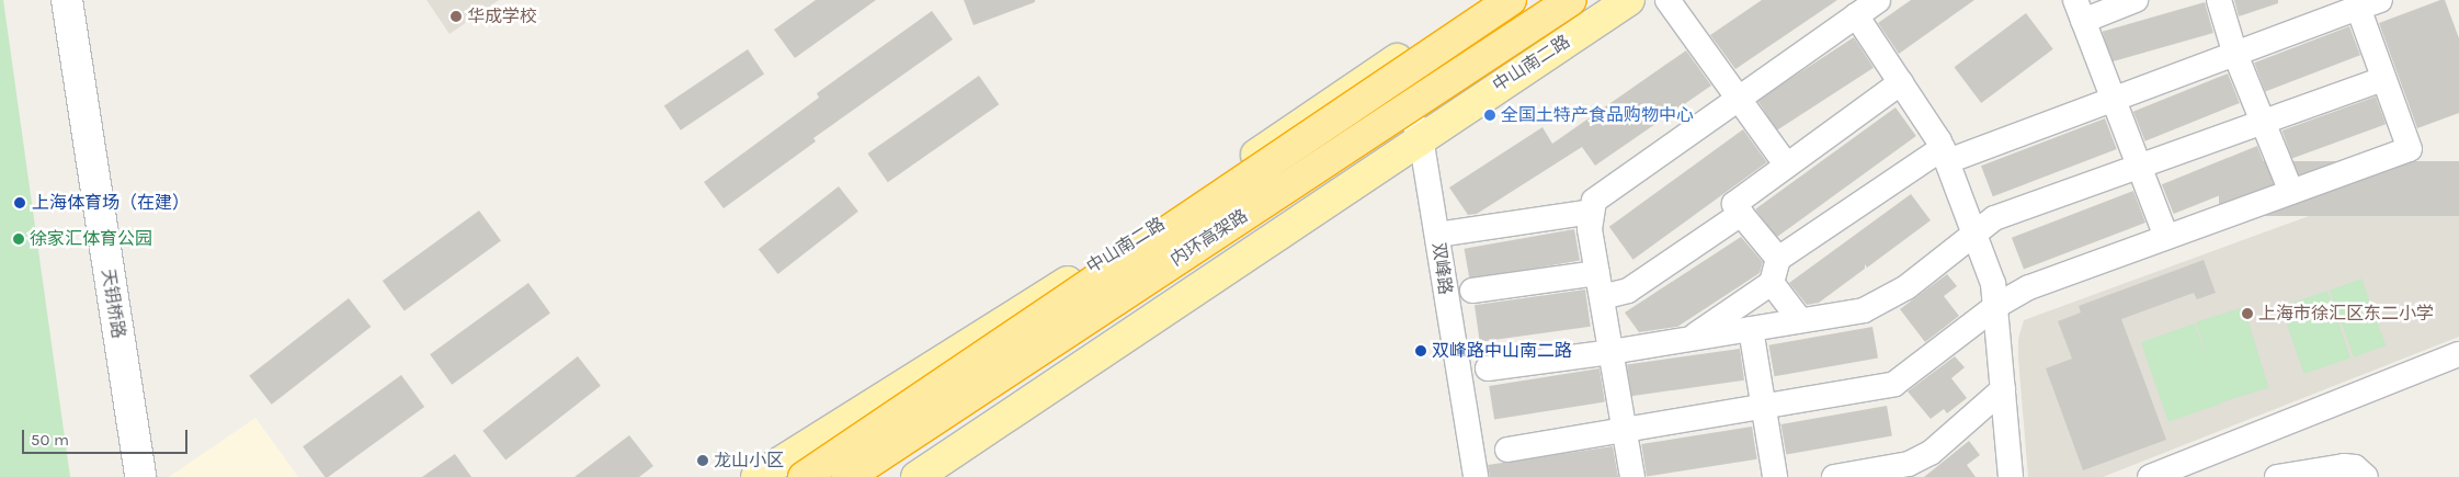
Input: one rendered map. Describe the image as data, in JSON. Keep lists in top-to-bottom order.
{
  "streets": {
    "highway": ["内环高架路"],
    "main road": ["中山南二路"],
    "street": ["双峰路", "天钥桥路"]
  },
  "crossings": [
    ["中山南二路", "双峰路"]
  ],
  "places": [
    "华成学校",
    "全国土特产食品购物中心",
    "上海体育场（在建）",
    "徐家汇体育公园",
    "上海市徐汇区东二小学",
    "双峰路中山南二路",
    "龙山小区"
  ],
  "scale_bar": "50 m"
}
